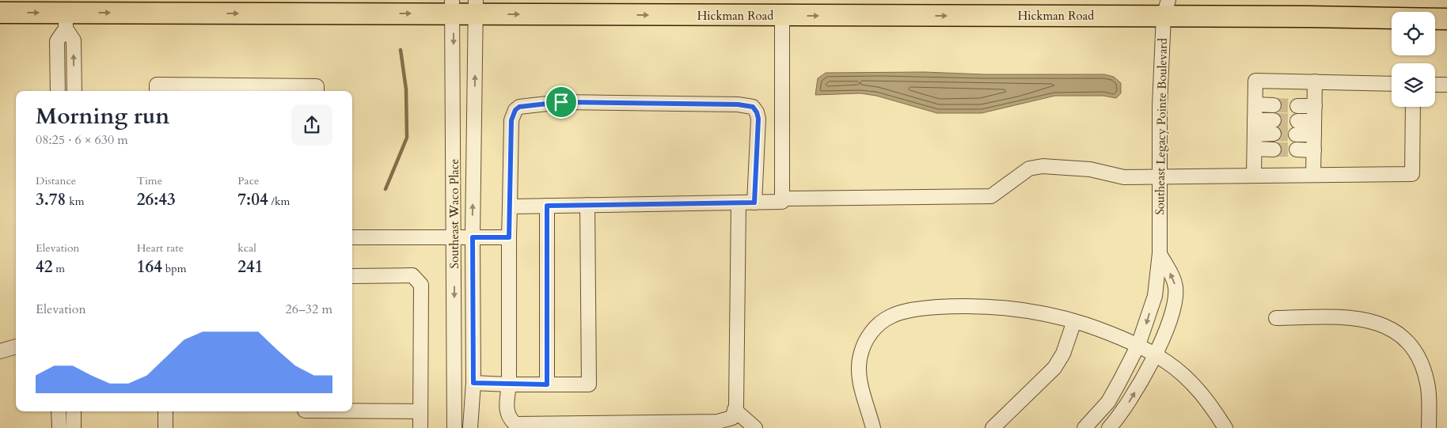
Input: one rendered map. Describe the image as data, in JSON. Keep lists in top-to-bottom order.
{
  "streets": {
    "highway": ["Hickman Road"],
    "street": ["Southeast Legacy Pointe Boulevard", "Southeast Waco Place"]
  },
  "crossings": [
    ["Hickman Road", "Southeast Legacy Pointe Boulevard"],
    ["Hickman Road", "Southeast Waco Place"]
  ],
  "one_way": ["Hickman Road"],
  "page": {
    "heading": ["Morning run", "08:25 · 6 × 630 m"],
    "stats": [
      ["Distance", "3.78 km"],
      ["Time", "26:43"],
      ["Pace", "7:04 /km"],
      ["Elevation", "42 m"],
      ["Heart rate", "164 bpm"],
      ["kcal", "241"]
    ],
    "chart": ["Elevation", "26–32 m"]
  }
}
